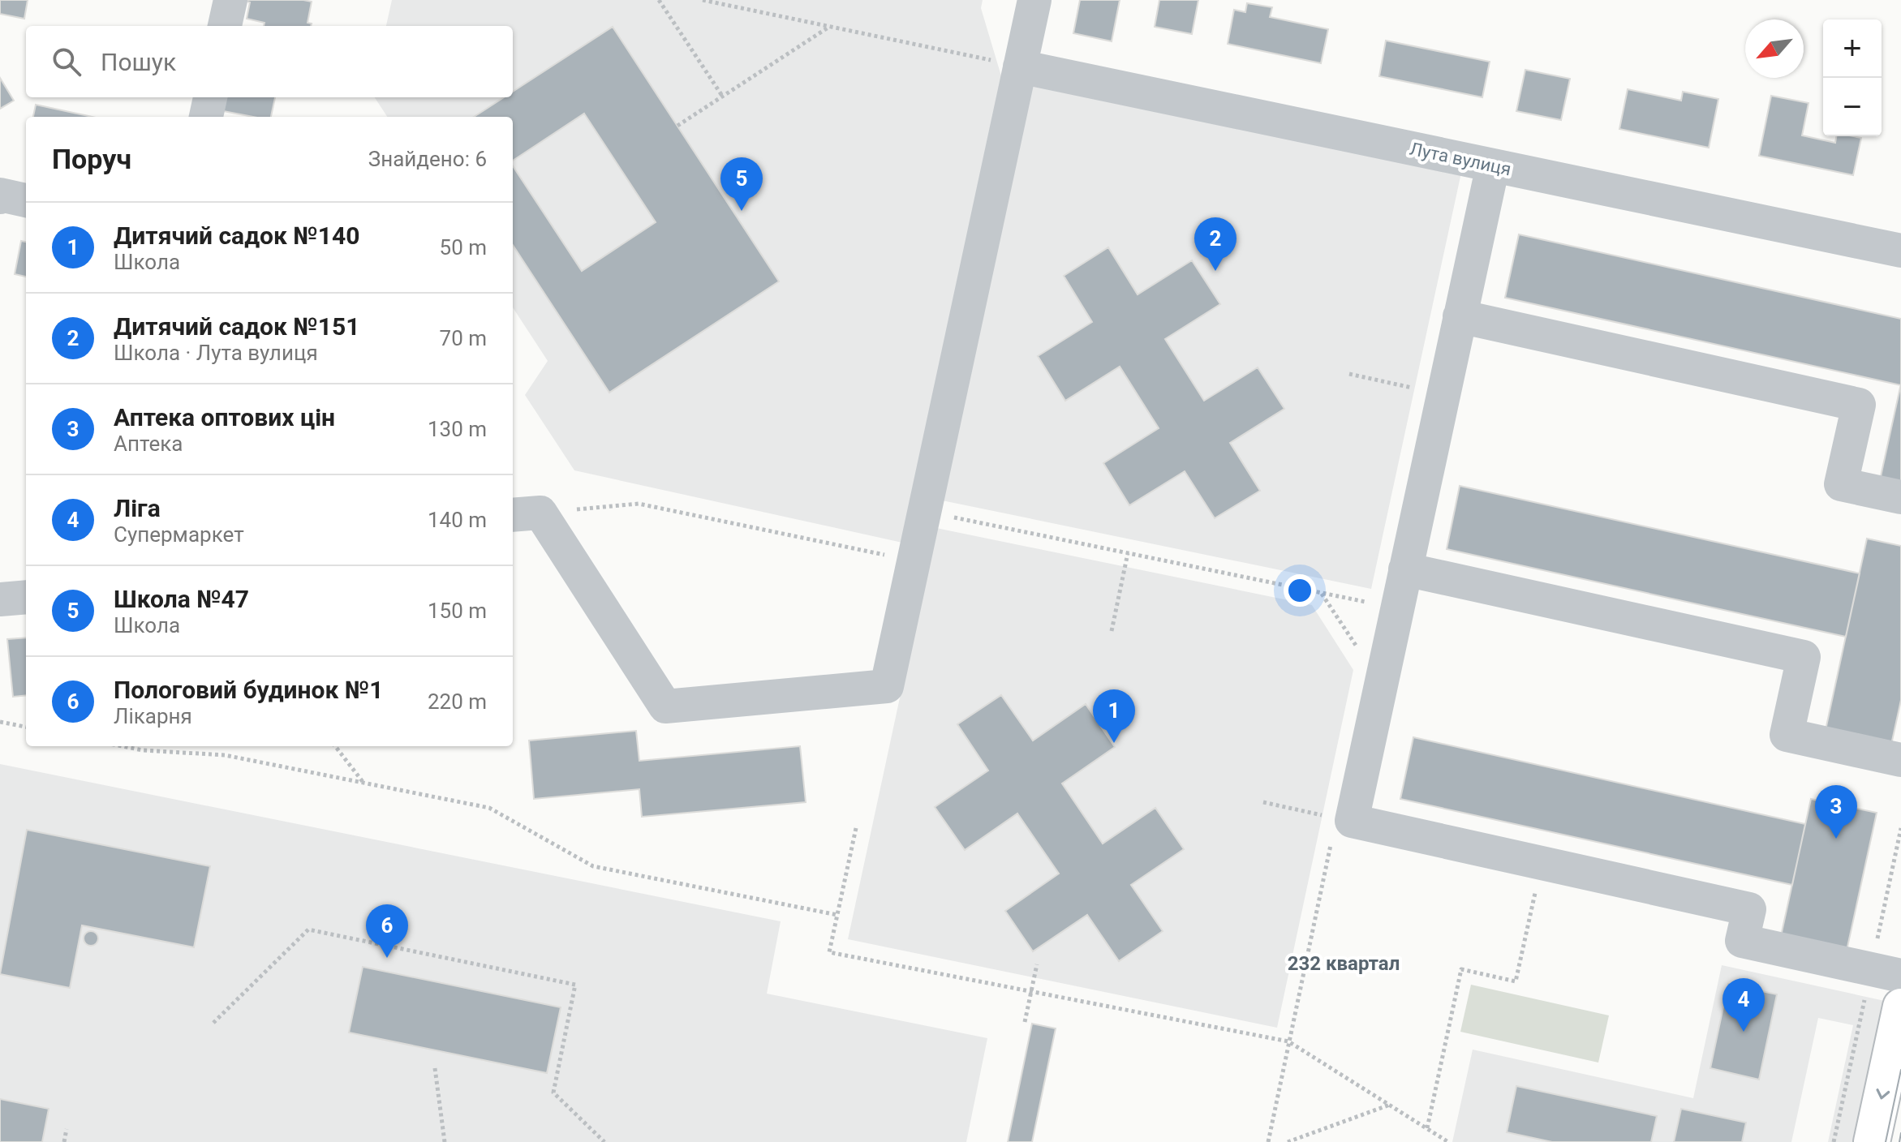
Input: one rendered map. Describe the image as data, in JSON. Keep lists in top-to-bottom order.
{
  "streets": {
    "street": ["Лута вулиця"]
  },
  "districts": ["232 квартал"],
  "north": "bottom left",
  "page": {
    "map_buttons": ["+", "−"],
    "search": "Пошук",
    "heading": ["Поруч", "Знайдено: 6"],
    "pins": [
      "5",
      "2",
      "1",
      "3",
      "6",
      "4"
    ],
    "list": [
      {
        "mark": "1",
        "name": "Дитячий садок №140",
        "note": "Школа",
        "value": "50 m"
      },
      {
        "mark": "2",
        "name": "Дитячий садок №151",
        "note": "Школа · Лута вулиця",
        "value": "70 m"
      },
      {
        "mark": "3",
        "name": "Аптека оптових цін",
        "note": "Аптека",
        "value": "130 m"
      },
      {
        "mark": "4",
        "name": "Ліга",
        "note": "Супермаркет",
        "value": "140 m"
      },
      {
        "mark": "5",
        "name": "Школа №47",
        "note": "Школа",
        "value": "150 m"
      },
      {
        "mark": "6",
        "name": "Пологовий будинок №1",
        "note": "Лікарня",
        "value": "220 m"
      }
    ]
  }
}
